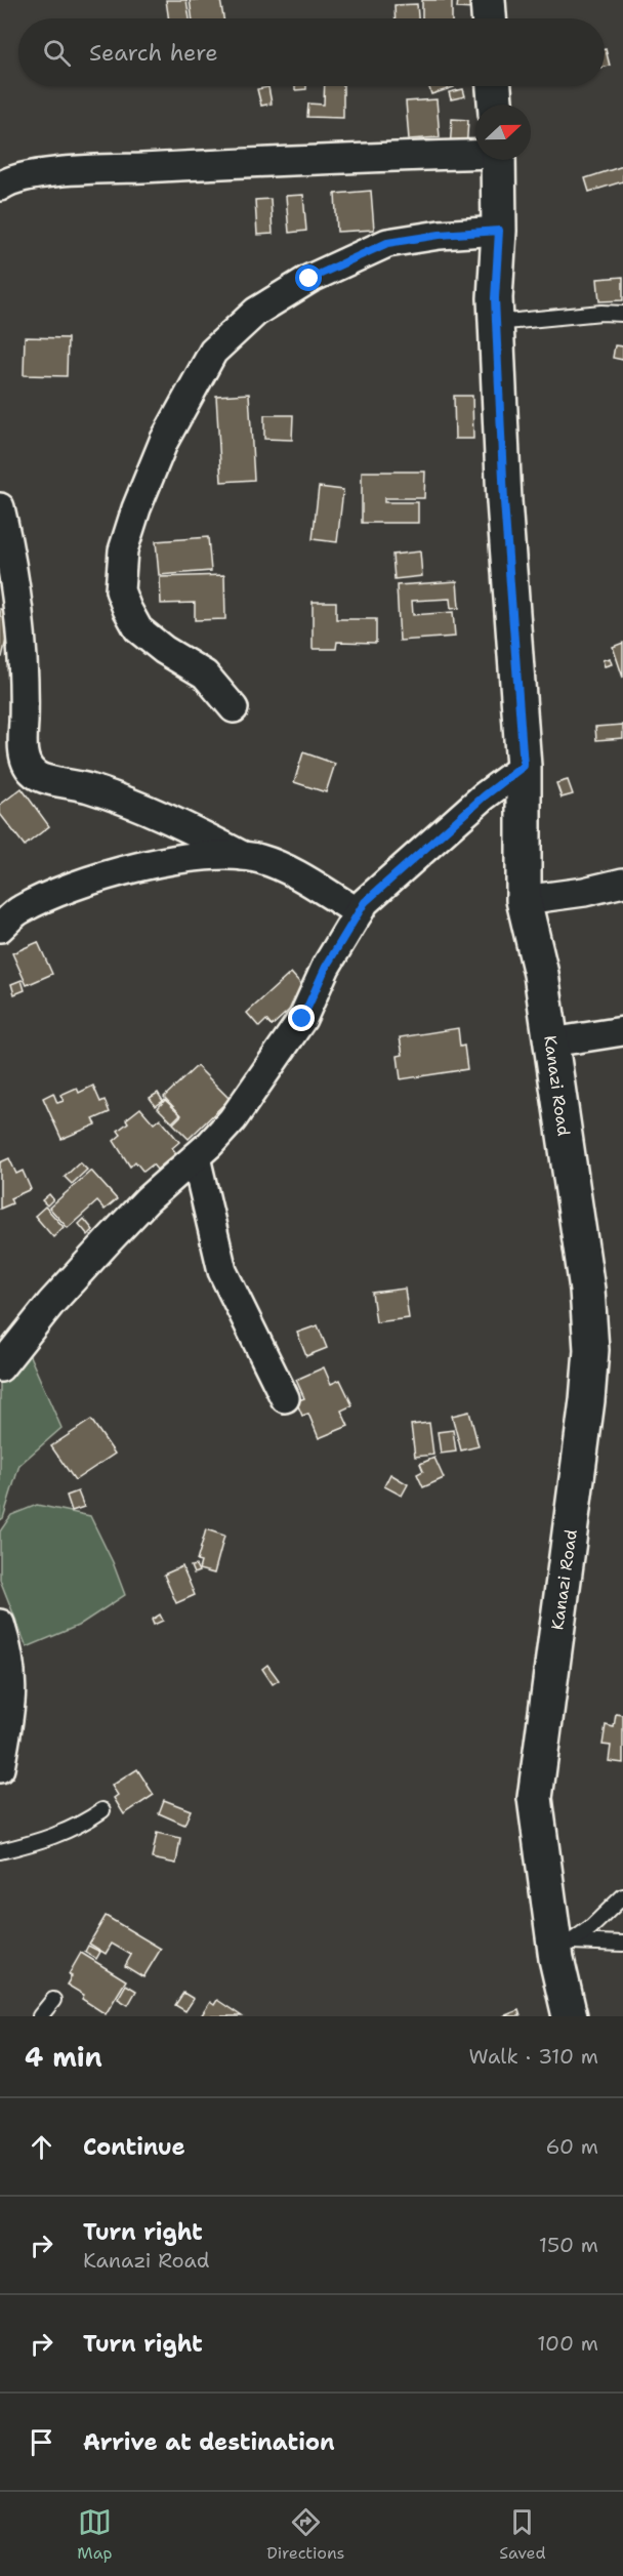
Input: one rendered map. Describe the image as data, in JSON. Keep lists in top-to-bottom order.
{
  "streets": {
    "main road": ["Kanazi Road"]
  },
  "north": "right",
  "page": {
    "search": "Search here",
    "heading": ["4 min", "Walk · 310 m"],
    "list": [
      ["Continue", "60 m"],
      ["Turn right", "Kanazi Road", "150 m"],
      ["Turn right", "100 m"],
      "Arrive at destination"
    ],
    "nav": ["Map", "Directions", "Saved"]
  }
}
